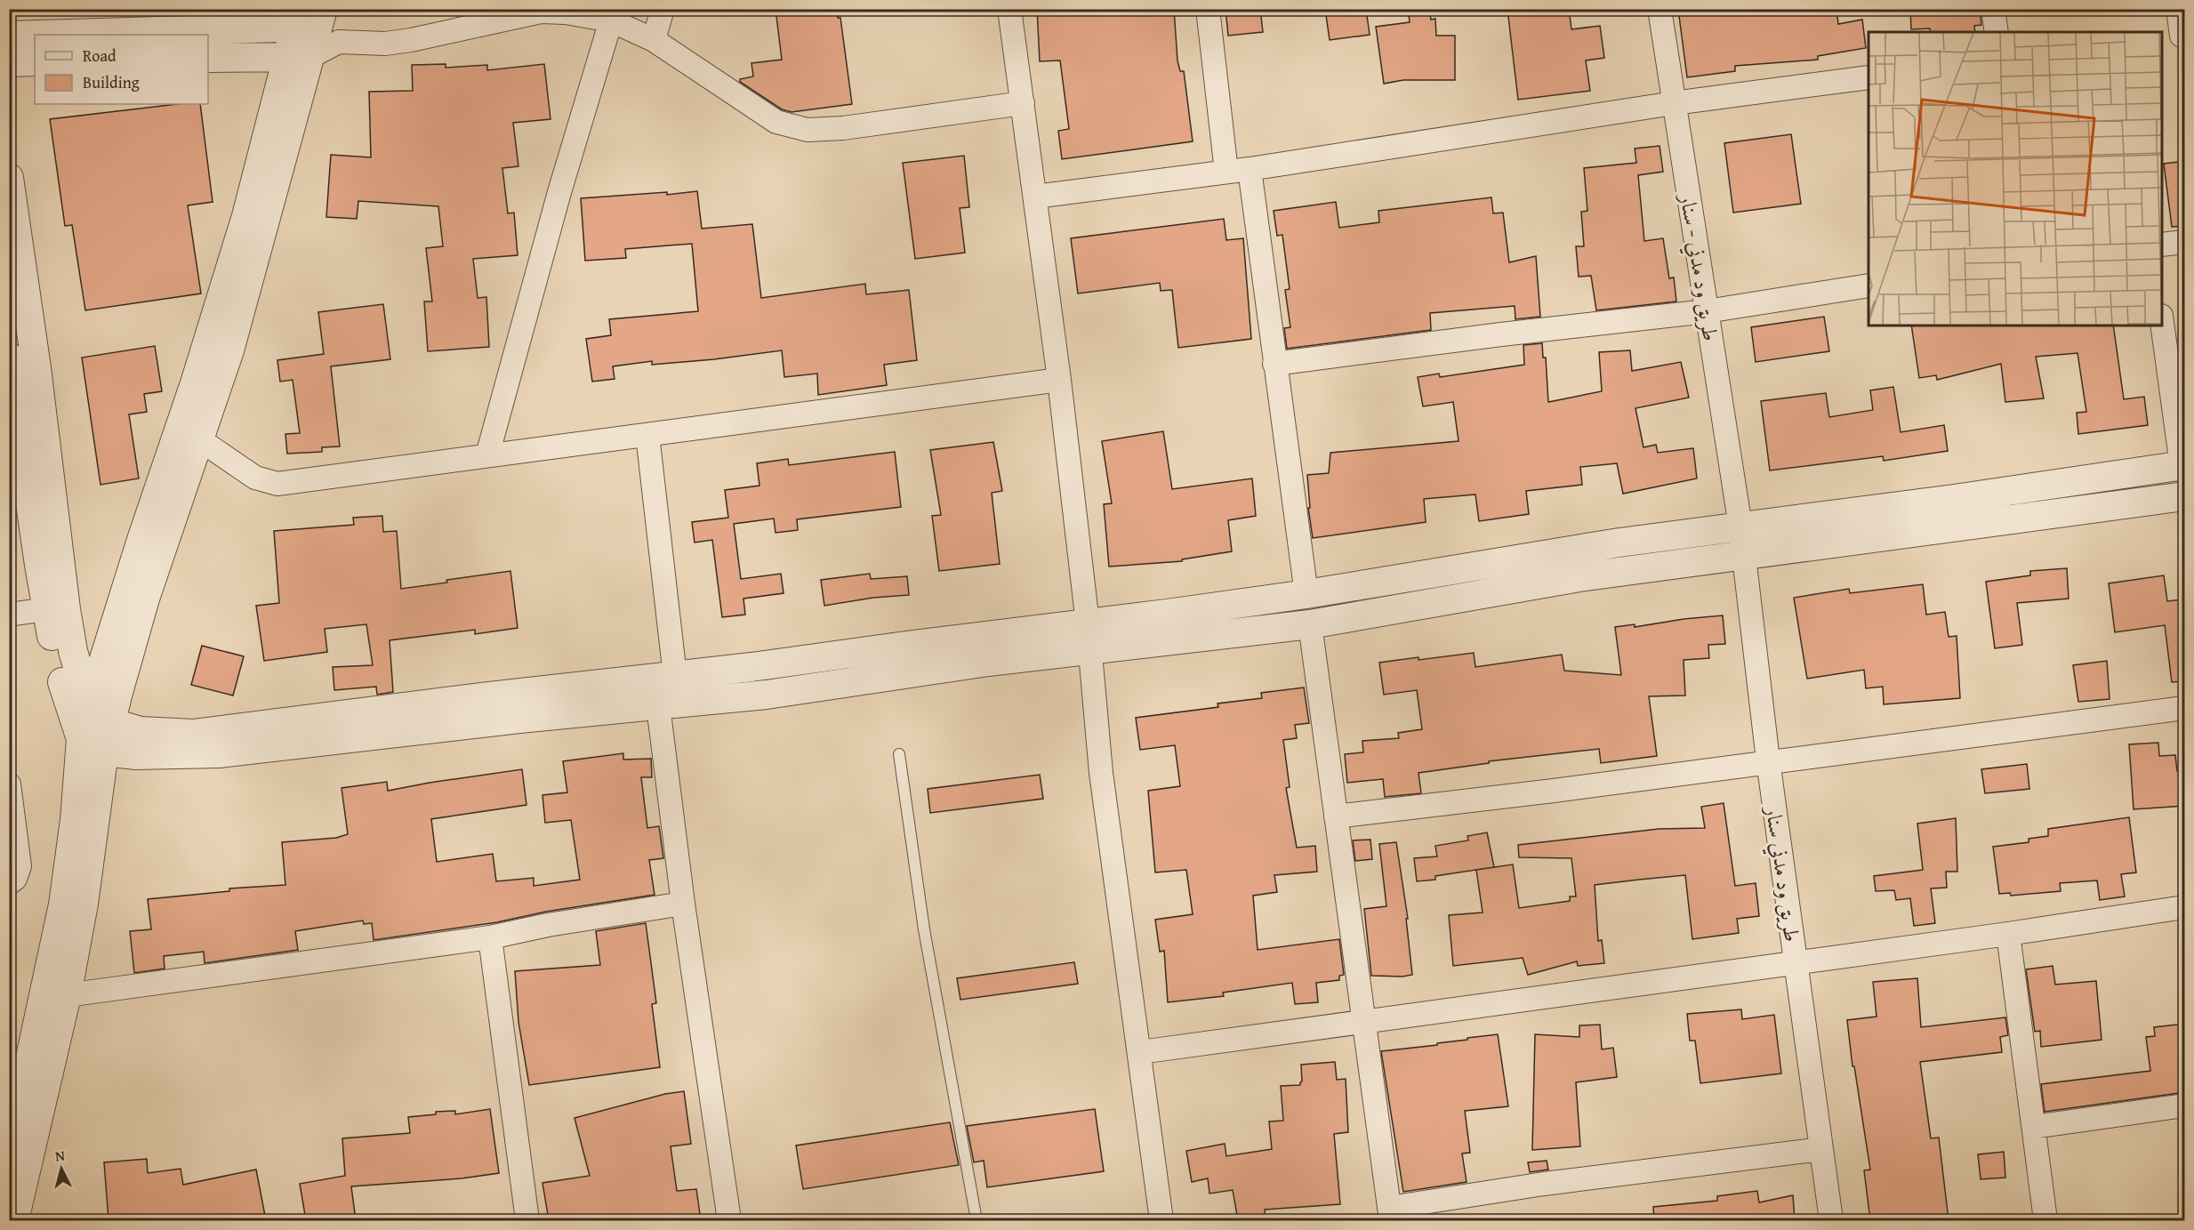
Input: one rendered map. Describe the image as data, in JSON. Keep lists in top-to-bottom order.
{
  "streets": {
    "street": ["طريق ود مدني - سنار", "طريق ود مدني سنار"]
  },
  "crossings": [
    ["طريق ود مدني - سنار", "طريق ود مدني سنار"]
  ],
  "legend": ["Road", "Building"],
  "north": "top"
}
